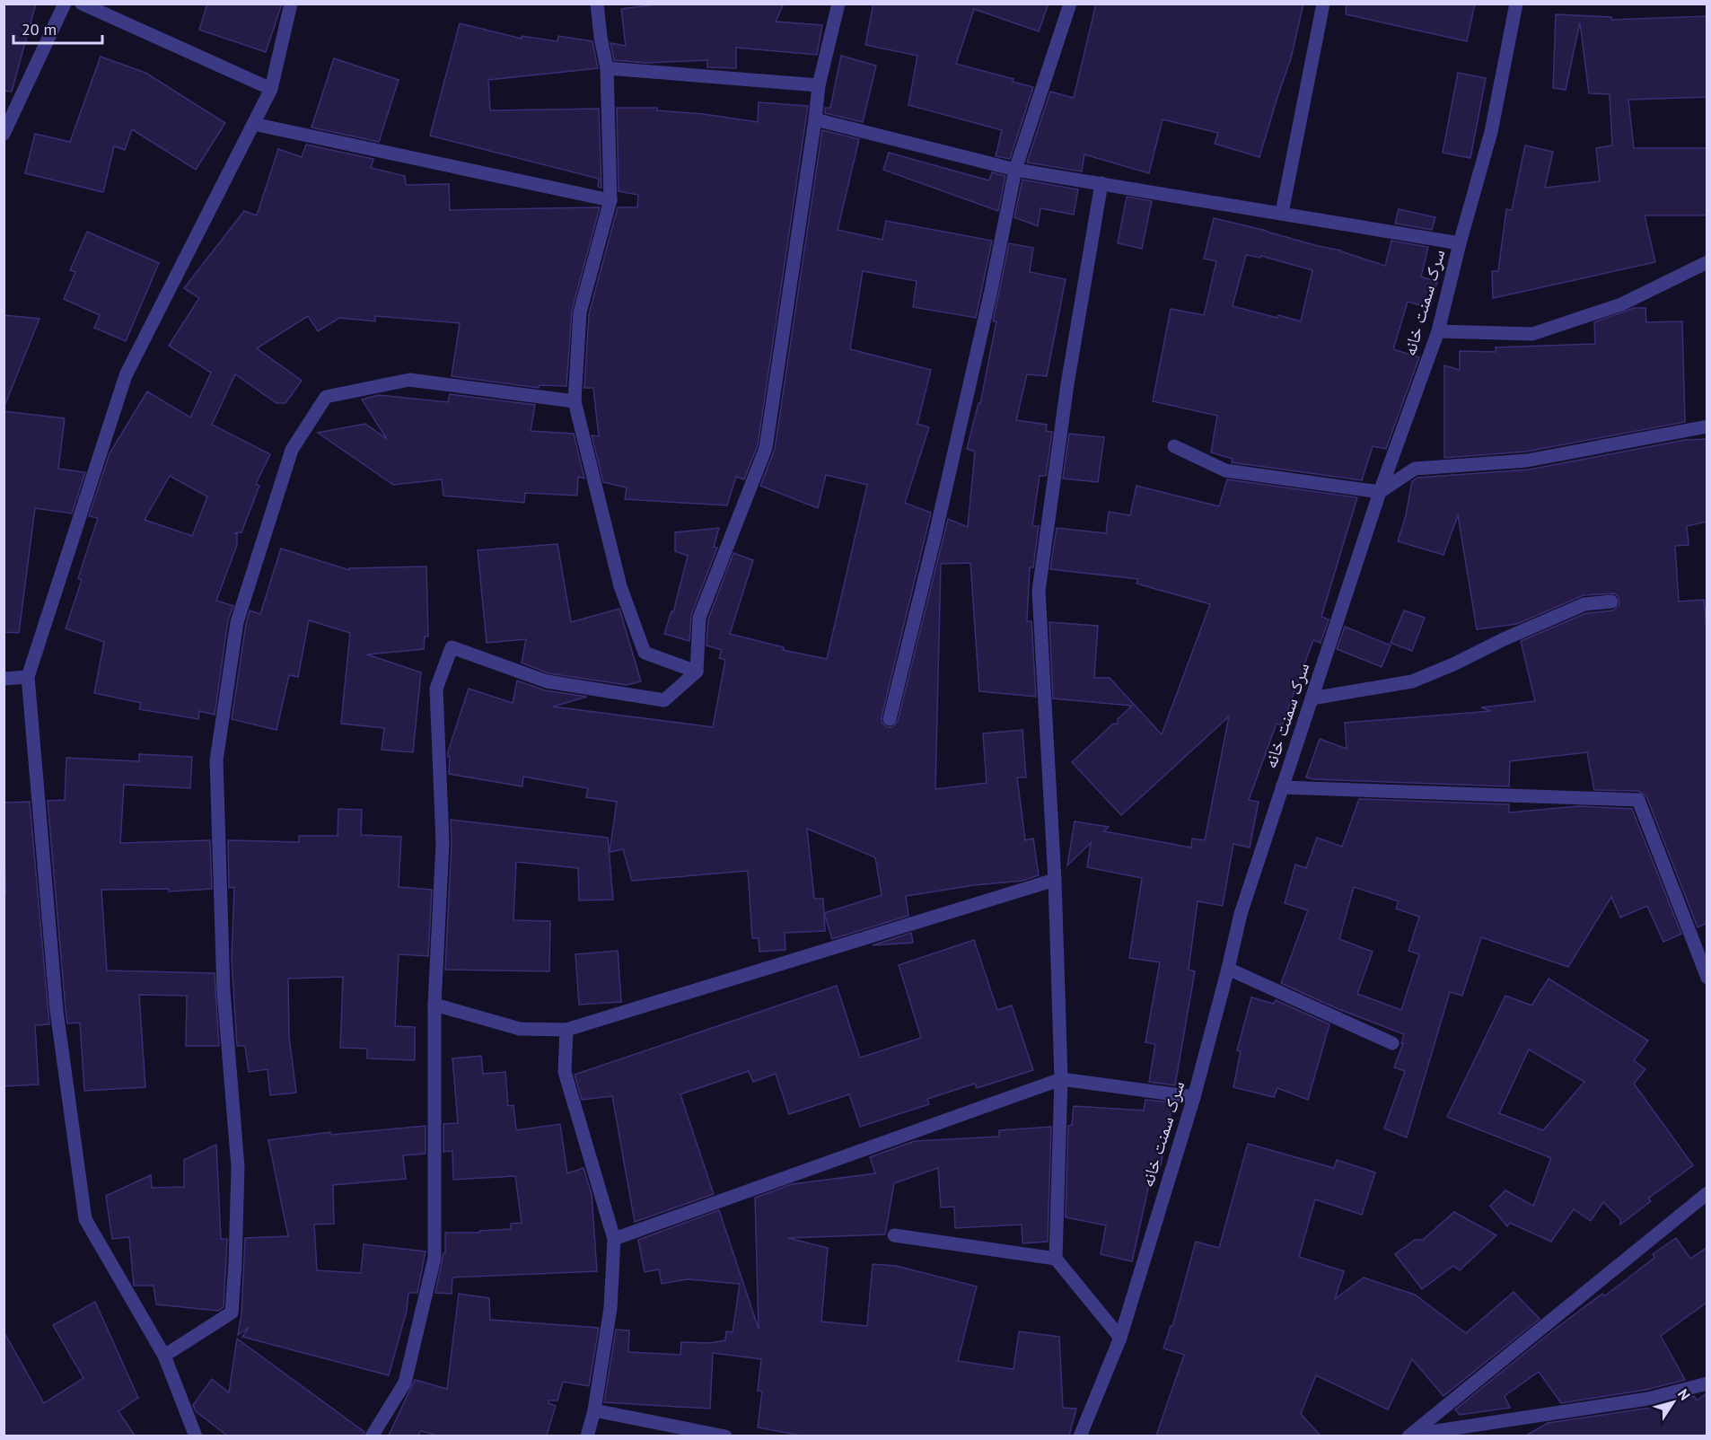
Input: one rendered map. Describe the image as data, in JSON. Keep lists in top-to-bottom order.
{
  "streets": {
    "street": ["سرک سمنت خانه"]
  },
  "scale_bar": "20 m",
  "north": "top right"
}
